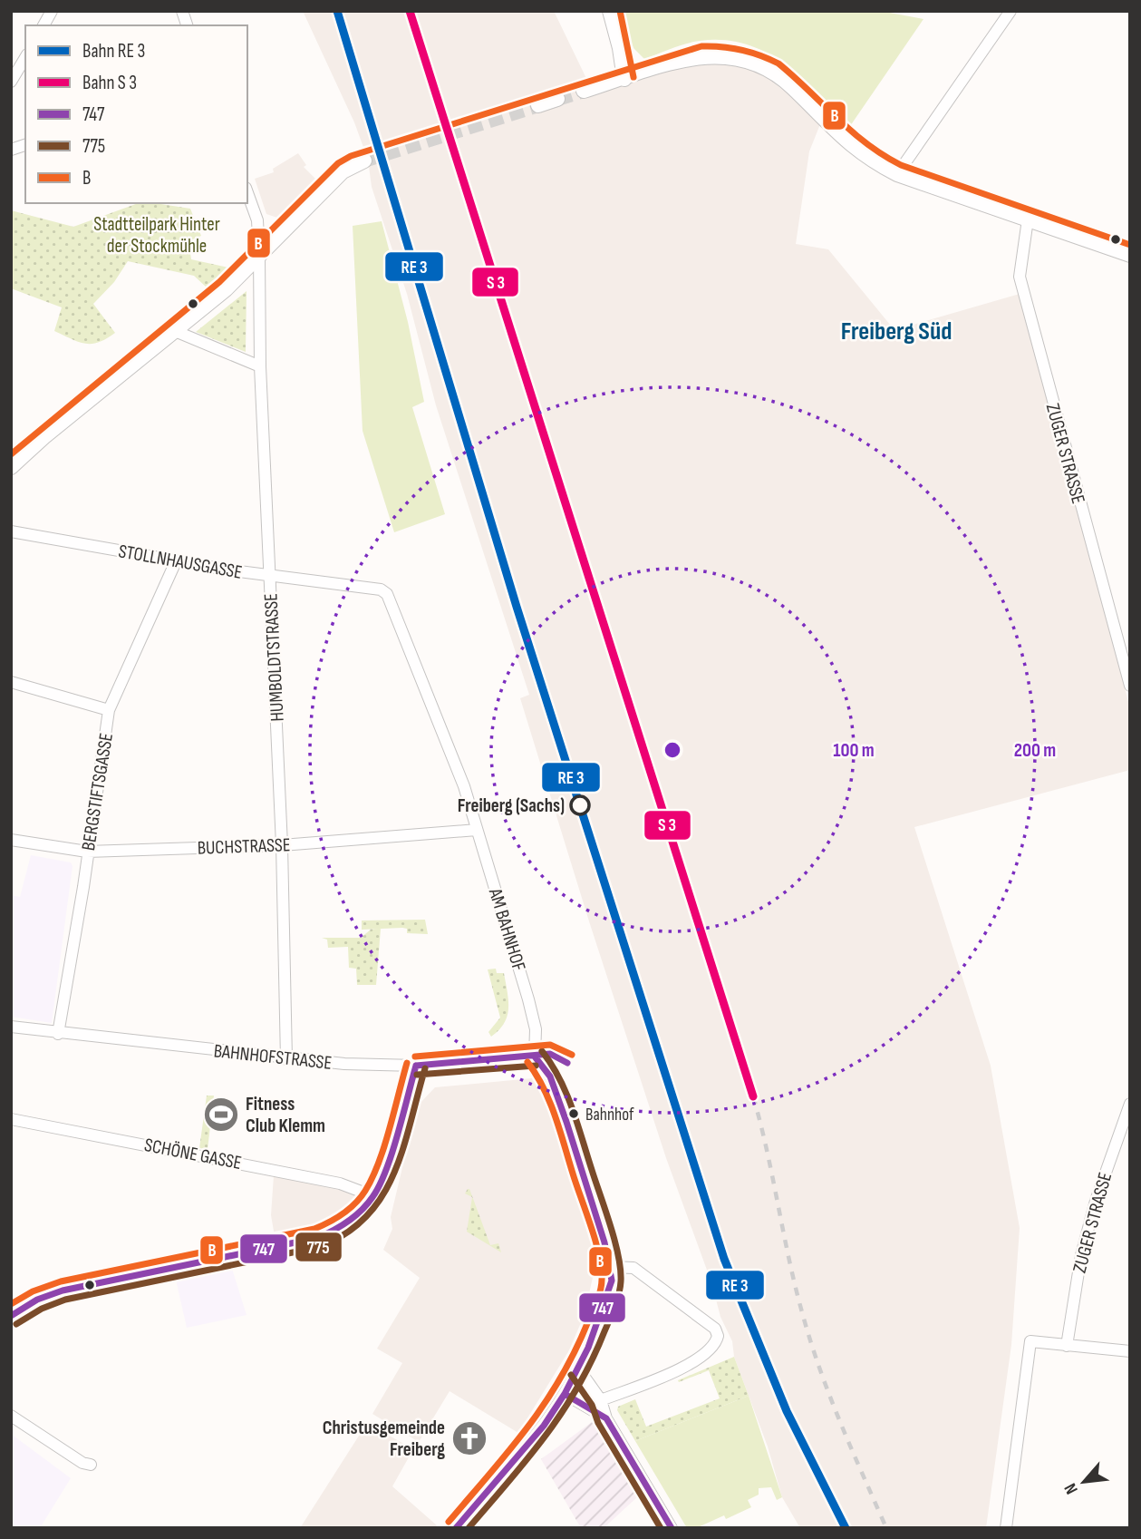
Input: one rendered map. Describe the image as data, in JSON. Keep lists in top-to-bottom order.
{
  "streets": {
    "street": [
      "ZUGER STRASSE",
      "STOLLNHAUSGASSE",
      "HUMBOLDTSTRASSE",
      "BERGSTIFTSGASSE",
      "BUCHSTRASSE",
      "AM BAHNHOF",
      "BAHNHOFSTRASSE",
      "SCHÖNE GASSE"
    ]
  },
  "crossings": [
    ["STOLLNHAUSGASSE", "HUMBOLDTSTRASSE"],
    ["STOLLNHAUSGASSE", "BERGSTIFTSGASSE"],
    ["STOLLNHAUSGASSE", "AM BAHNHOF"],
    ["HUMBOLDTSTRASSE", "BUCHSTRASSE"],
    ["HUMBOLDTSTRASSE", "BAHNHOFSTRASSE"],
    ["BERGSTIFTSGASSE", "BUCHSTRASSE"],
    ["BERGSTIFTSGASSE", "BAHNHOFSTRASSE"],
    ["BUCHSTRASSE", "AM BAHNHOF"],
    ["AM BAHNHOF", "BAHNHOFSTRASSE"]
  ],
  "districts": ["Freiberg Süd"],
  "parks": ["Stadtteilpark Hinter der Stockmühle"],
  "places": {
    "other": ["Freiberg (Sachs)", "Bahnhof"],
    "sports": ["Fitness Club Klemm"],
    "church": ["Christusgemeinde Freiberg"]
  },
  "lines": ["transit line B", "transit line 775", "transit line 747"],
  "legend": [
    "Bahn RE 3",
    "Bahn S 3",
    "747",
    "775",
    "B"
  ],
  "north": "bottom left",
  "rings": ["100 m", "200 m"]
}
